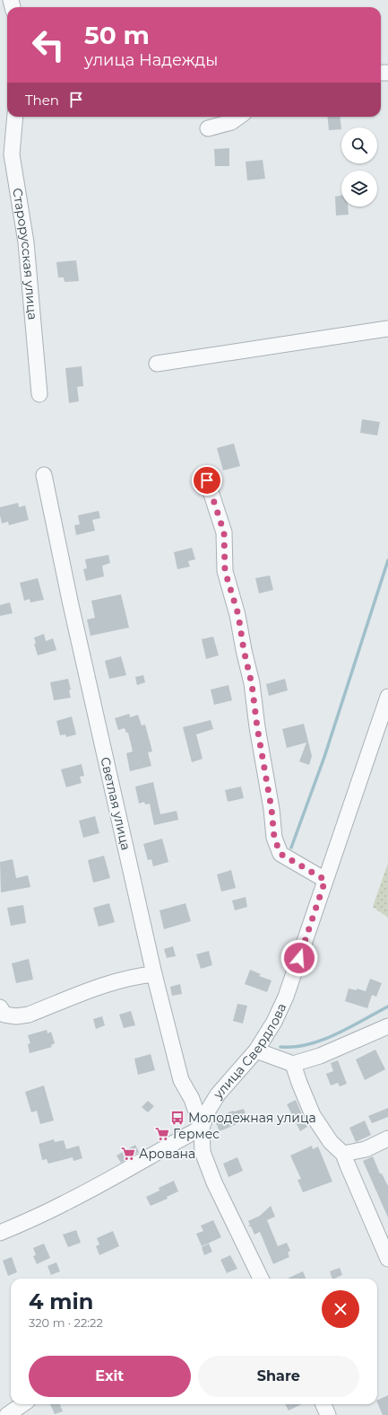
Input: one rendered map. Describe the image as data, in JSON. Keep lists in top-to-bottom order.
{
  "streets": {
    "street": ["Старорусская улица", "Светлая улица", "улица Свердлова"]
  },
  "crossings": [
    ["Светлая улица", "улица Свердлова"]
  ],
  "places": {
    "bus stop": ["Молодежная улица"],
    "supermarket": ["Гермес", "Арована"]
  },
  "page": {
    "turn": ["50 m", "улица Надежды"],
    "then": "Then",
    "heading": ["4 min", "320 m · 22:22"],
    "buttons": ["Exit", "Share"]
  }
}
